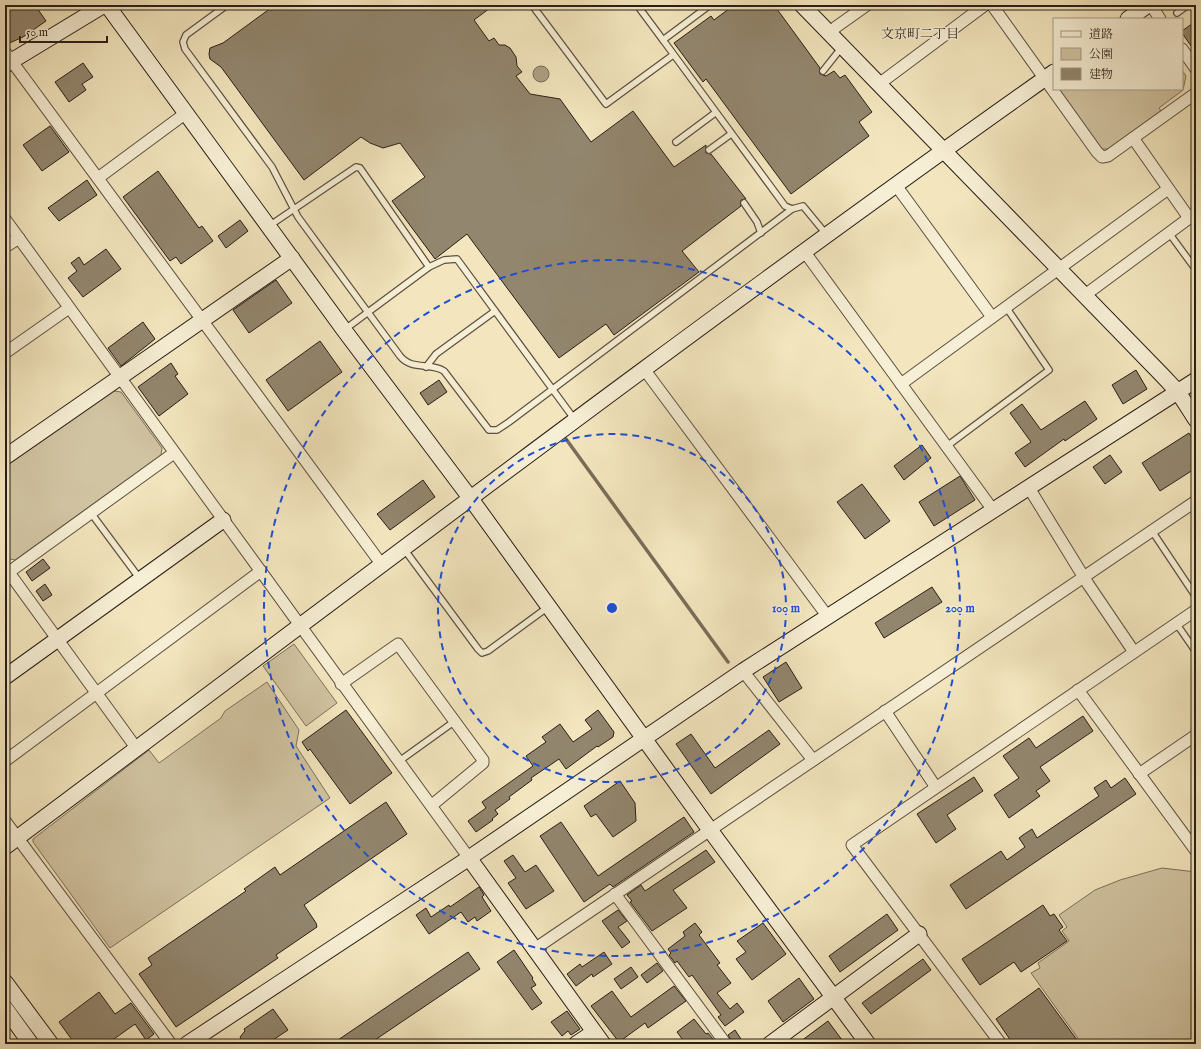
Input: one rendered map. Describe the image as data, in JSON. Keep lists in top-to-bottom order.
{
  "districts": ["文京町二丁目"],
  "legend": ["道路", "公園", "建物"],
  "scale_bar": "50 m",
  "rings": ["100 m", "200 m"]
}
